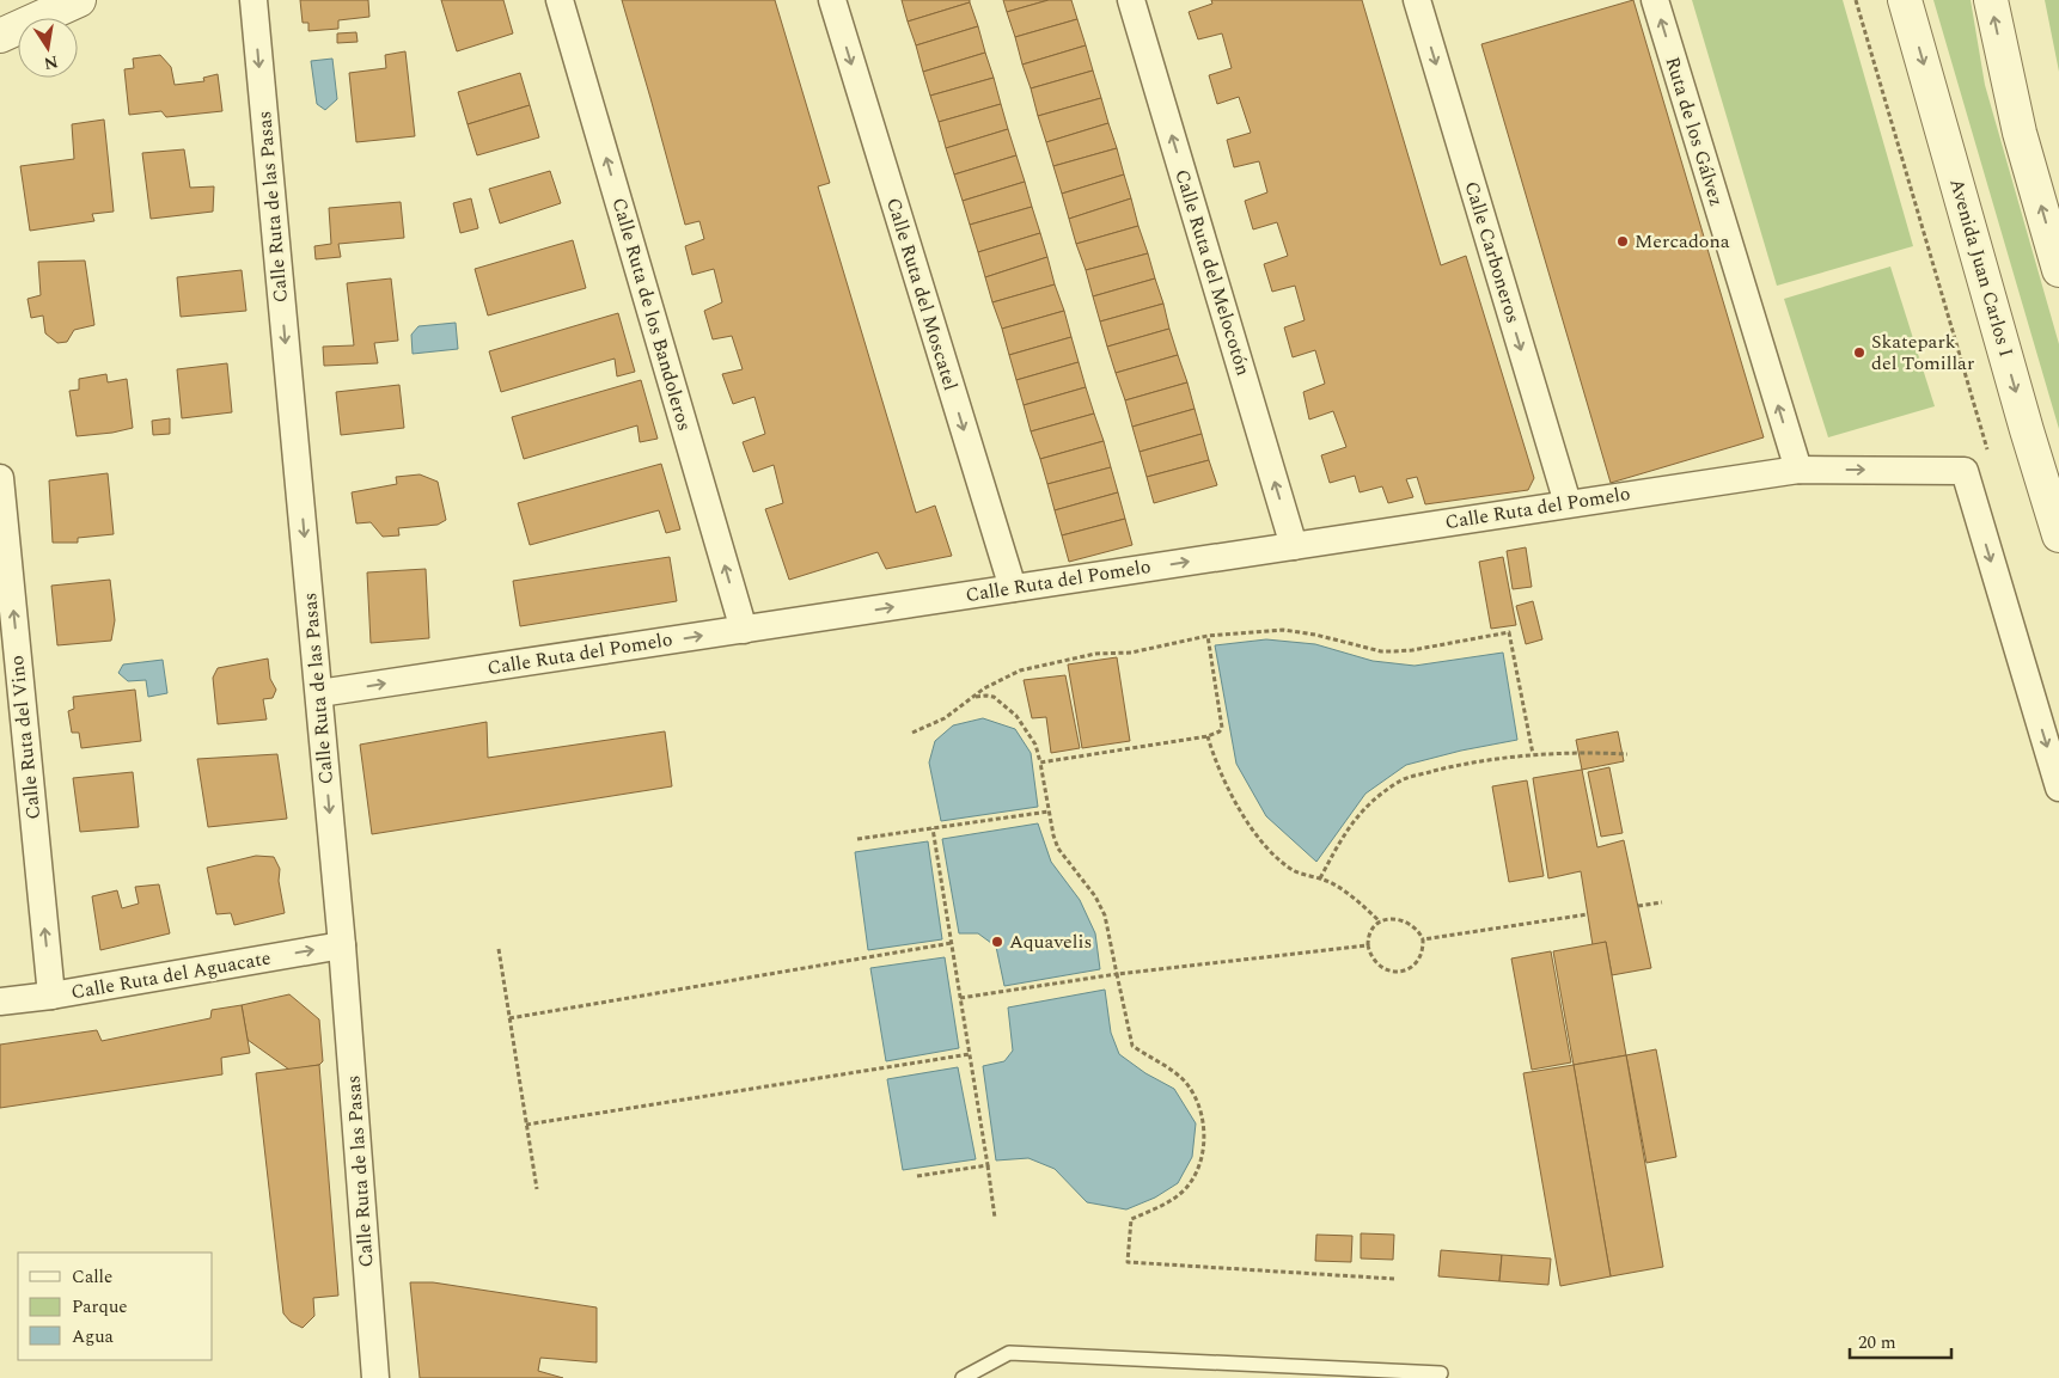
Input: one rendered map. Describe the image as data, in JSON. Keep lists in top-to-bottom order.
{
  "streets": {
    "street": [
      "Ruta de los Gálvez",
      "Calle Ruta de las Pasas",
      "Calle Carboneros",
      "Avenida Juan Carlos I",
      "Calle Ruta del Melocotón",
      "Calle Ruta del Moscatel",
      "Calle Ruta de los Bandoleros",
      "Calle Ruta del Pomelo",
      "Calle Ruta del Vino",
      "Calle Ruta del Aguacate"
    ]
  },
  "crossings": [
    ["Ruta de los Gálvez", "Calle Ruta del Pomelo"],
    ["Calle Ruta de las Pasas", "Calle Ruta del Pomelo"],
    ["Calle Ruta de las Pasas", "Calle Ruta del Aguacate"],
    ["Calle Carboneros", "Calle Ruta del Pomelo"],
    ["Calle Ruta del Melocotón", "Calle Ruta del Pomelo"],
    ["Calle Ruta del Moscatel", "Calle Ruta del Pomelo"],
    ["Calle Ruta de los Bandoleros", "Calle Ruta del Pomelo"],
    ["Calle Ruta del Vino", "Calle Ruta del Aguacate"]
  ],
  "one_way": [
    "Ruta de los Gálvez",
    "Calle Ruta de las Pasas",
    "Calle Carboneros",
    "Calle Ruta del Melocotón",
    "Calle Ruta del Moscatel",
    "Calle Ruta de los Bandoleros",
    "Calle Ruta del Pomelo",
    "Calle Ruta del Vino",
    "Calle Ruta del Aguacate"
  ],
  "places": ["Mercadona", "Skatepark del Tomillar", "Aquavelis"],
  "legend": ["Calle", "Parque", "Agua"],
  "scale_bar": "20 m",
  "north": "bottom"
}
